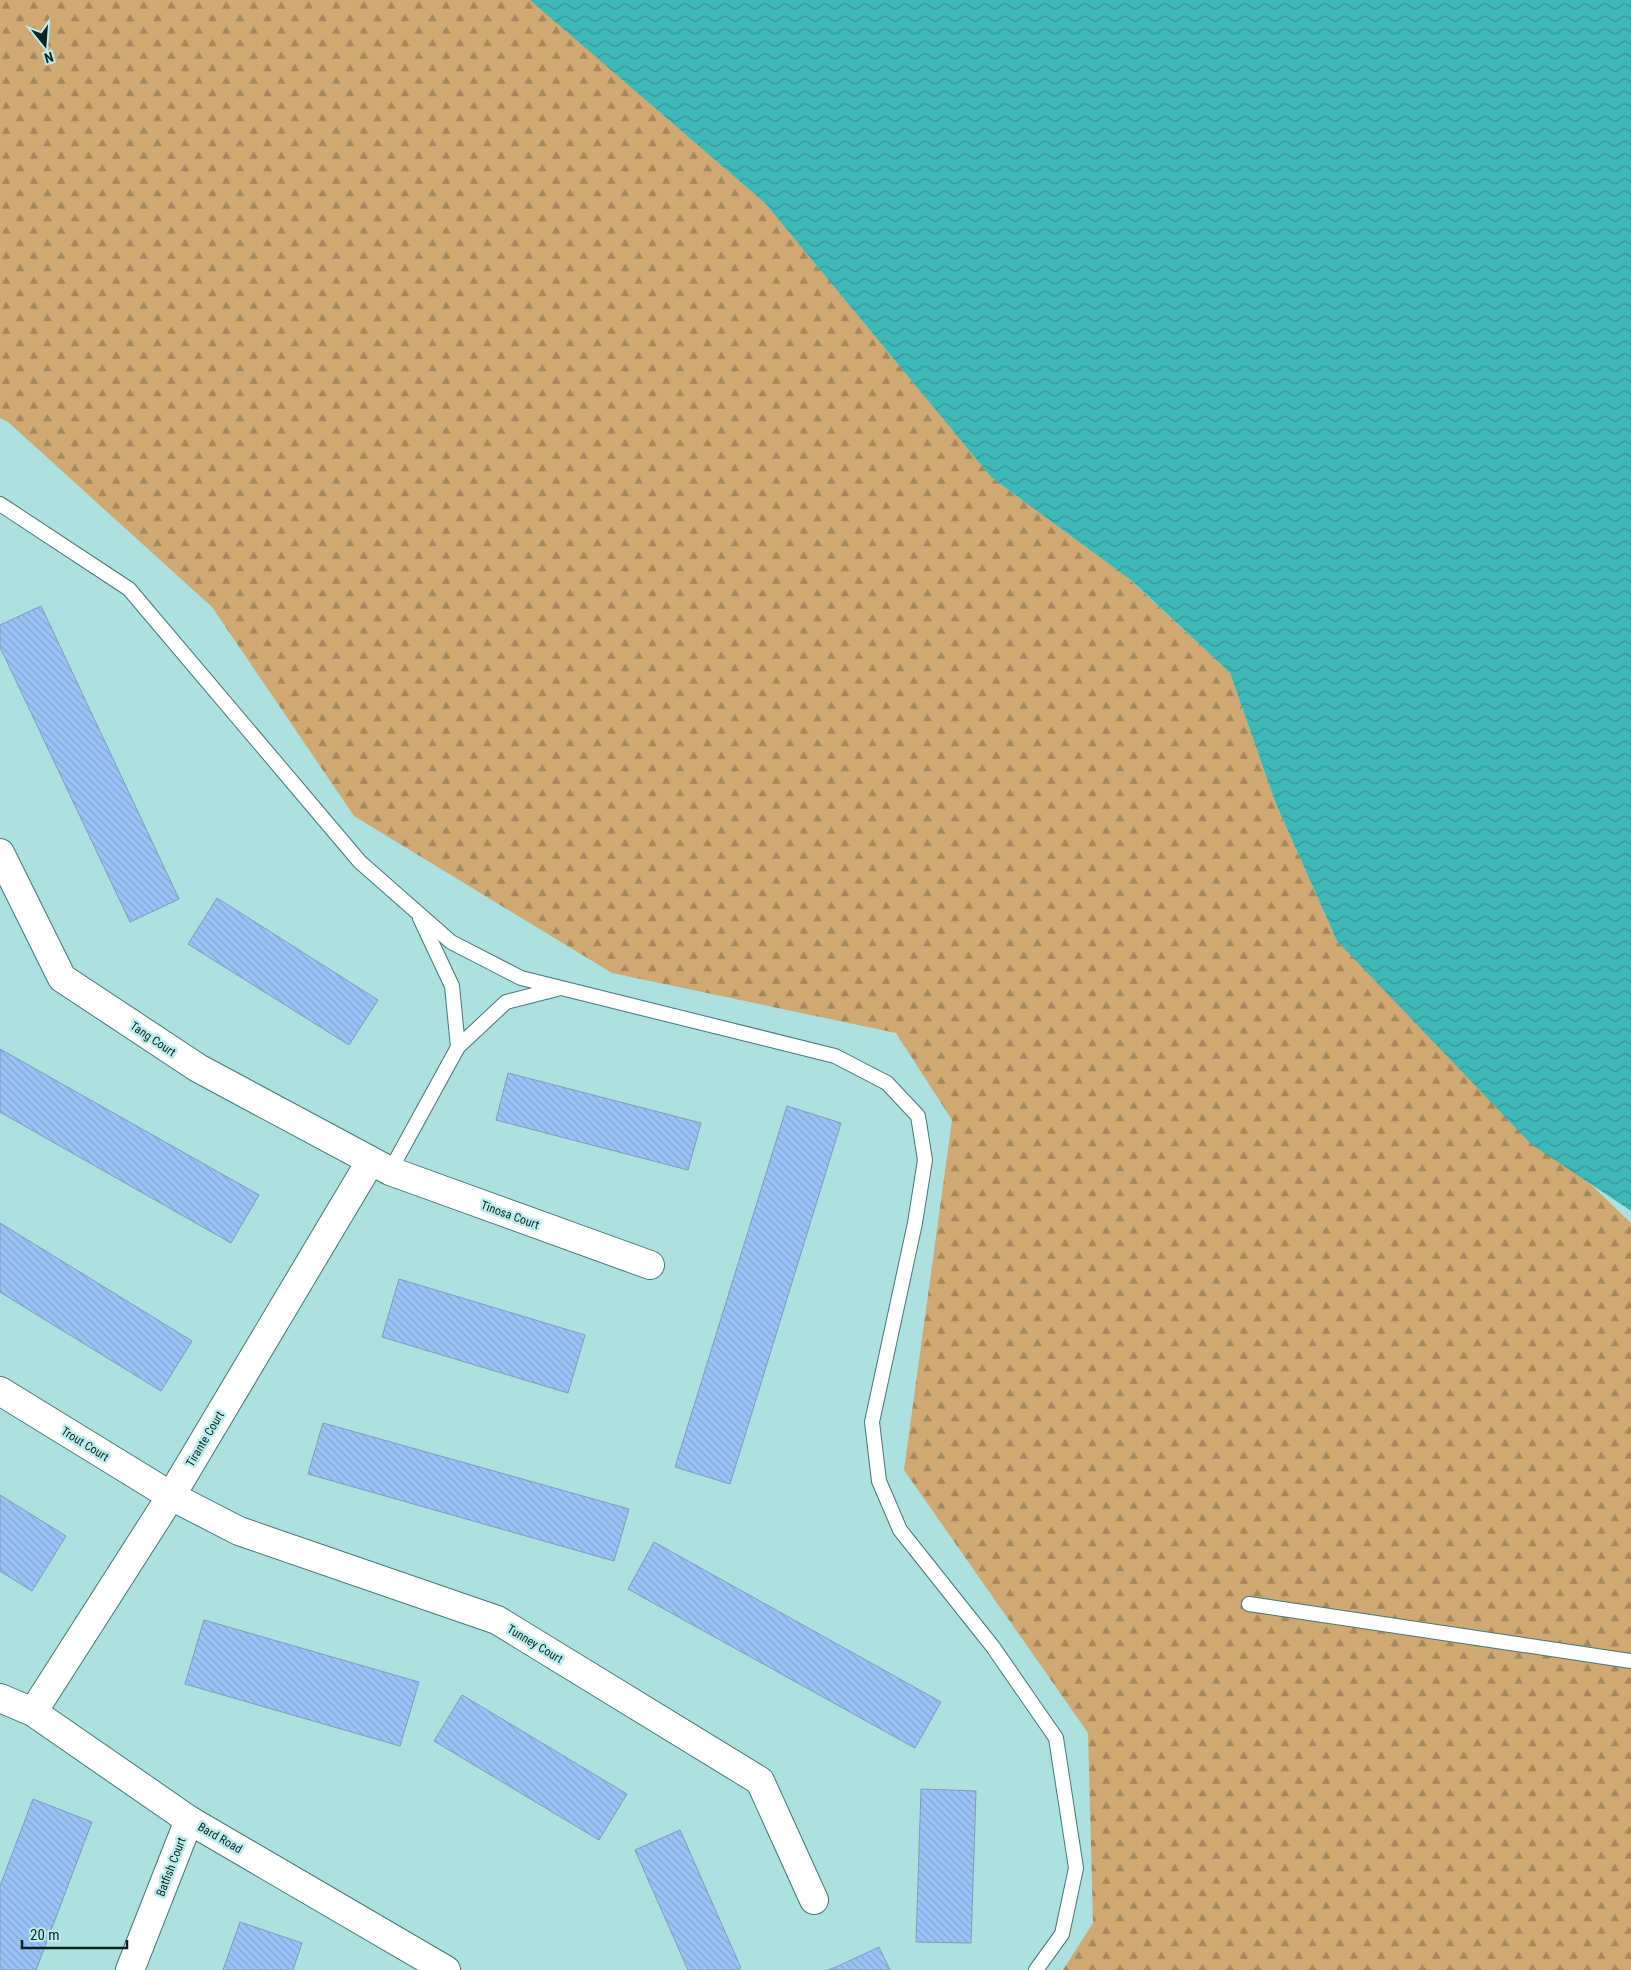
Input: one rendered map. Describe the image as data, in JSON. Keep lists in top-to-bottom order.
{
  "streets": {
    "street": [
      "Tang Court",
      "Tinosa Court",
      "Tirante Court",
      "Trout Court",
      "Tunney Court",
      "Bard Road",
      "Batfish Court"
    ]
  },
  "crossings": [
    ["Tang Court", "Tinosa Court"],
    ["Tang Court", "Tirante Court"],
    ["Tinosa Court", "Tirante Court"],
    ["Tirante Court", "Trout Court"],
    ["Tirante Court", "Tunney Court"],
    ["Tirante Court", "Bard Road"],
    ["Trout Court", "Tunney Court"],
    ["Bard Road", "Batfish Court"]
  ],
  "scale_bar": "20 m",
  "north": "bottom"
}
